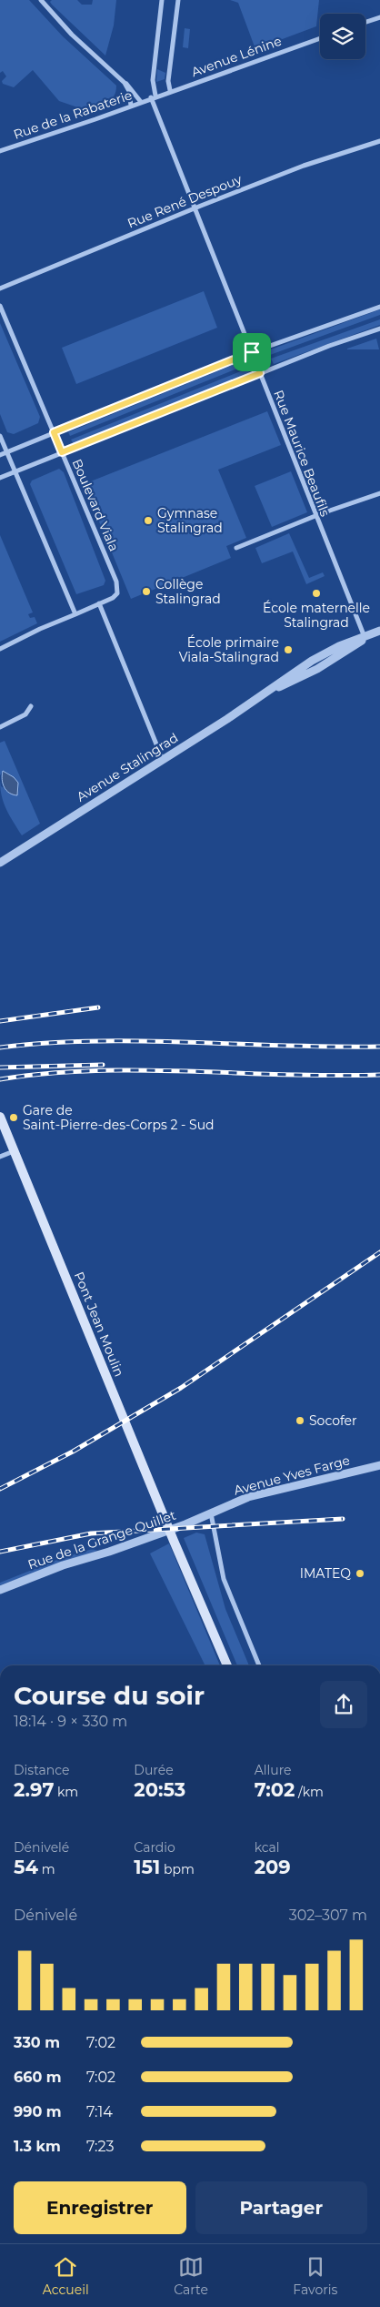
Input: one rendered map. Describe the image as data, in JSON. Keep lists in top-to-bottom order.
{
  "streets": {
    "main road": ["Pont Jean Moulin"],
    "street": [
      "Avenue Lénine",
      "Rue de la Rabaterie",
      "Rue René Despouy",
      "Rue Maurice Beaufils",
      "Boulevard Viala",
      "Avenue Stalingrad",
      "Avenue Yves Farge",
      "Rue de la Grange Quillet"
    ]
  },
  "crossings": [
    ["Avenue Lénine", "Rue de la Rabaterie"],
    ["Avenue Lénine", "Rue Maurice Beaufils"],
    ["Rue de la Rabaterie", "Rue Maurice Beaufils"],
    ["Rue René Despouy", "Rue Maurice Beaufils"],
    ["Rue Maurice Beaufils", "Avenue Stalingrad"],
    ["Avenue Yves Farge", "Rue de la Grange Quillet"]
  ],
  "places": [
    "Gymnase Stalingrad",
    "Collège Stalingrad",
    "École maternelle Stalingrad",
    "École primaire Viala-Stalingrad",
    "Gare de Saint-Pierre-des-Corps 2 - Sud",
    "Socofer",
    "IMATEQ"
  ],
  "page": {
    "heading": ["Course du soir", "18:14 · 9 × 330 m"],
    "stats": [
      ["Distance", "2.97 km"],
      ["Durée", "20:53"],
      ["Allure", "7:02 /km"],
      ["Dénivelé", "54 m"],
      ["Cardio", "151 bpm"],
      ["kcal", "209"]
    ],
    "chart": ["Dénivelé", "302–307 m"],
    "list": [
      {
        "name": "330 m",
        "note": "7:02"
      },
      {
        "name": "660 m",
        "note": "7:02"
      },
      {
        "name": "990 m",
        "note": "7:14"
      },
      {
        "name": "1.3 km",
        "note": "7:23"
      }
    ],
    "buttons": ["Enregistrer", "Partager"],
    "tabs": ["Accueil", "Carte", "Favoris"]
  }
}
